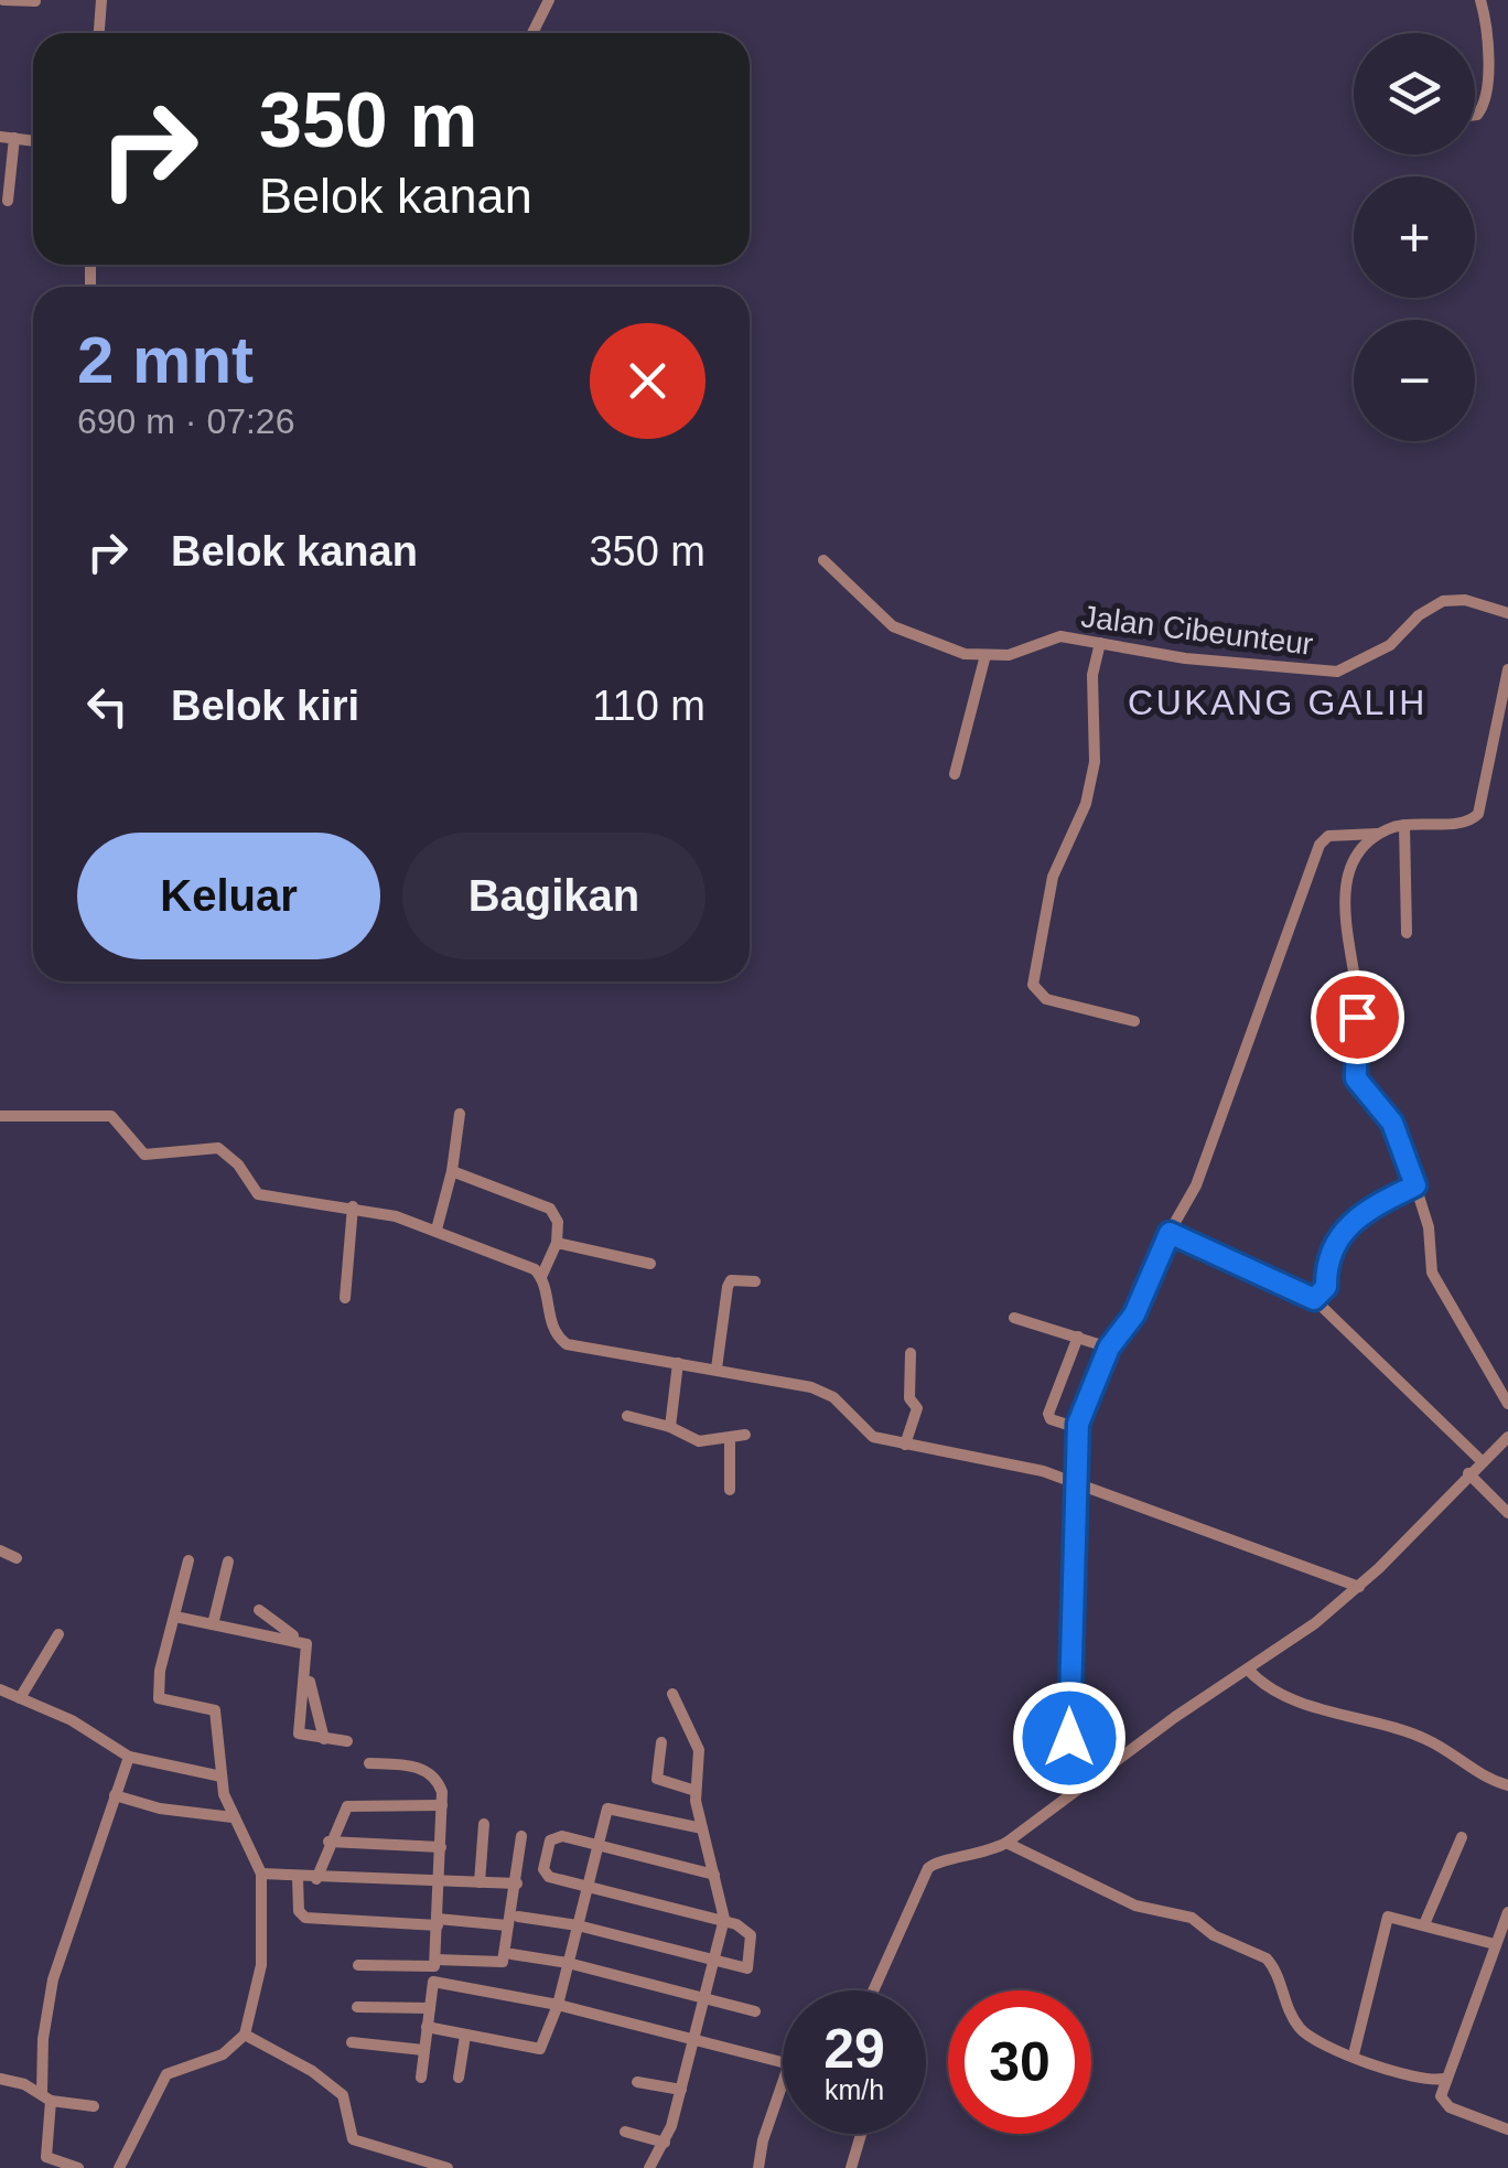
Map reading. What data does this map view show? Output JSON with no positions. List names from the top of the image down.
{
  "streets": {
    "street": ["Jalan Cibeunteur"]
  },
  "districts": ["CUKANG GALIH"],
  "page": {
    "map_buttons": ["+", "−"],
    "turn": ["350 m", "Belok kanan"],
    "heading": ["2 mnt", "690 m · 07:26"],
    "list": [
      {
        "name": "Belok kanan",
        "value": "350 m"
      },
      {
        "name": "Belok kiri",
        "value": "110 m"
      }
    ],
    "buttons": ["Keluar", "Bagikan"],
    "speed": "29 km/h",
    "limit": "30"
  }
}
